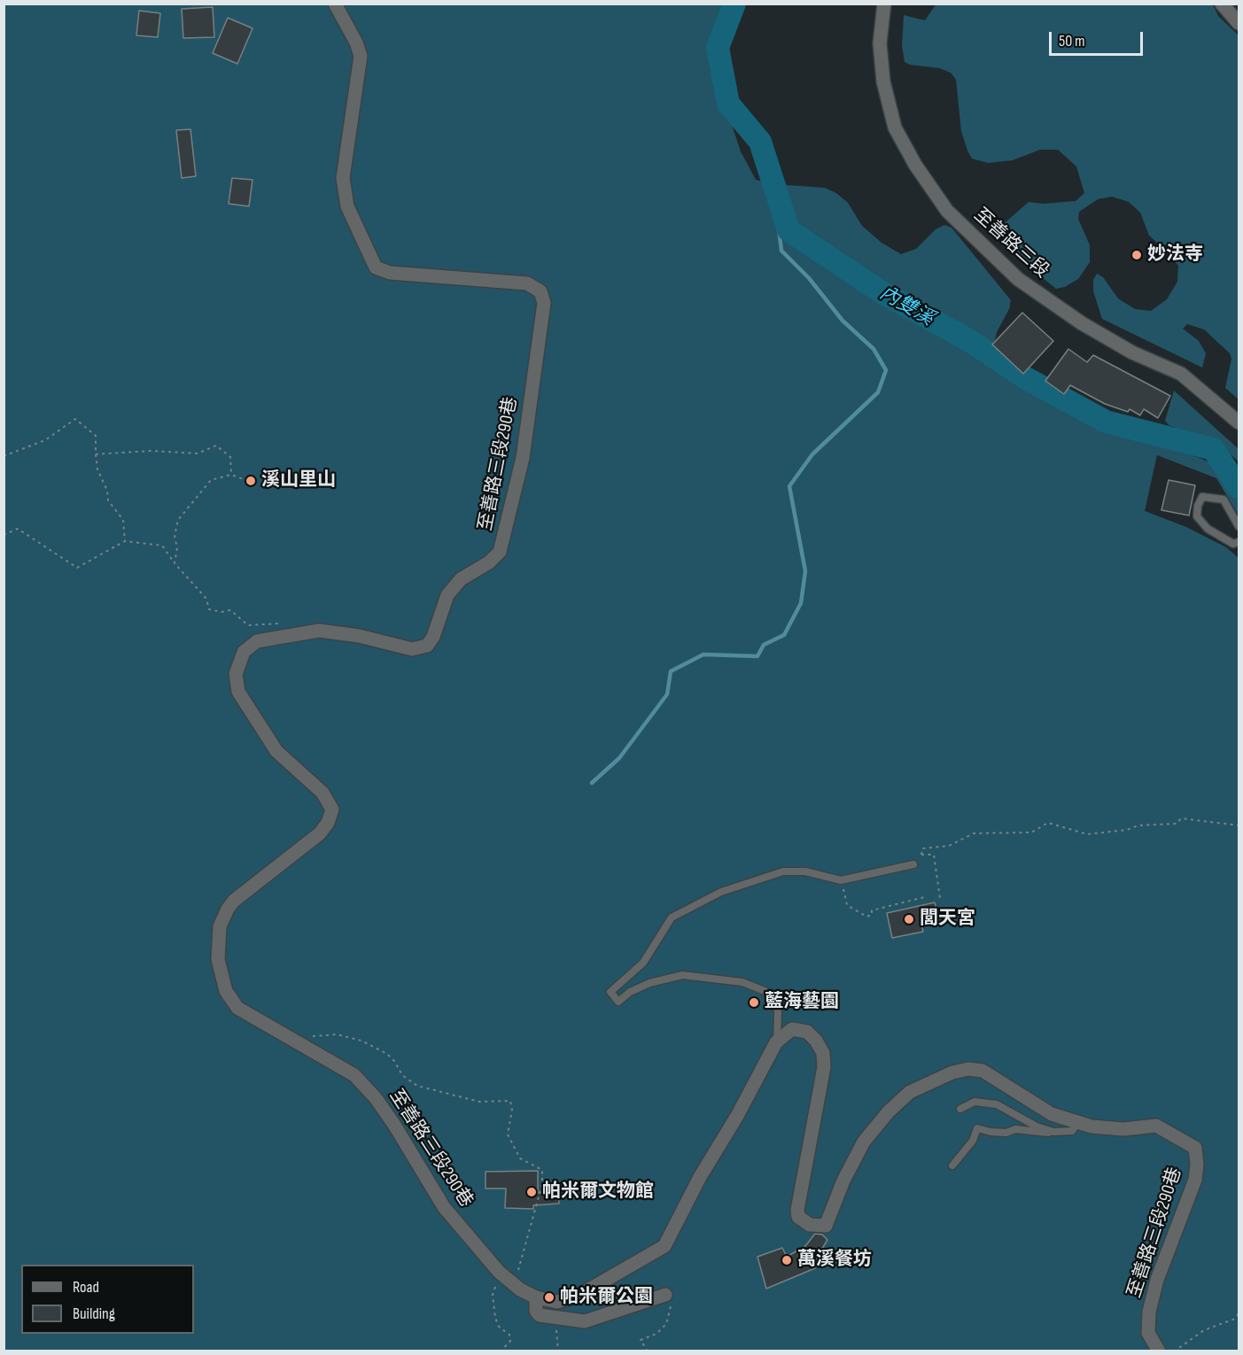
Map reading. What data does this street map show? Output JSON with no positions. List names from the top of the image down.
{
  "streets": {
    "street": ["至善路三段", "至善路三段290巷"]
  },
  "water": ["內雙溪"],
  "places": [
    "妙法寺",
    "溪山里山",
    "閭天宮",
    "藍海藝園",
    "帕米爾文物館",
    "萬溪餐坊",
    "帕米爾公園"
  ],
  "legend": ["Road", "Building"],
  "scale_bar": "50 m"
}
